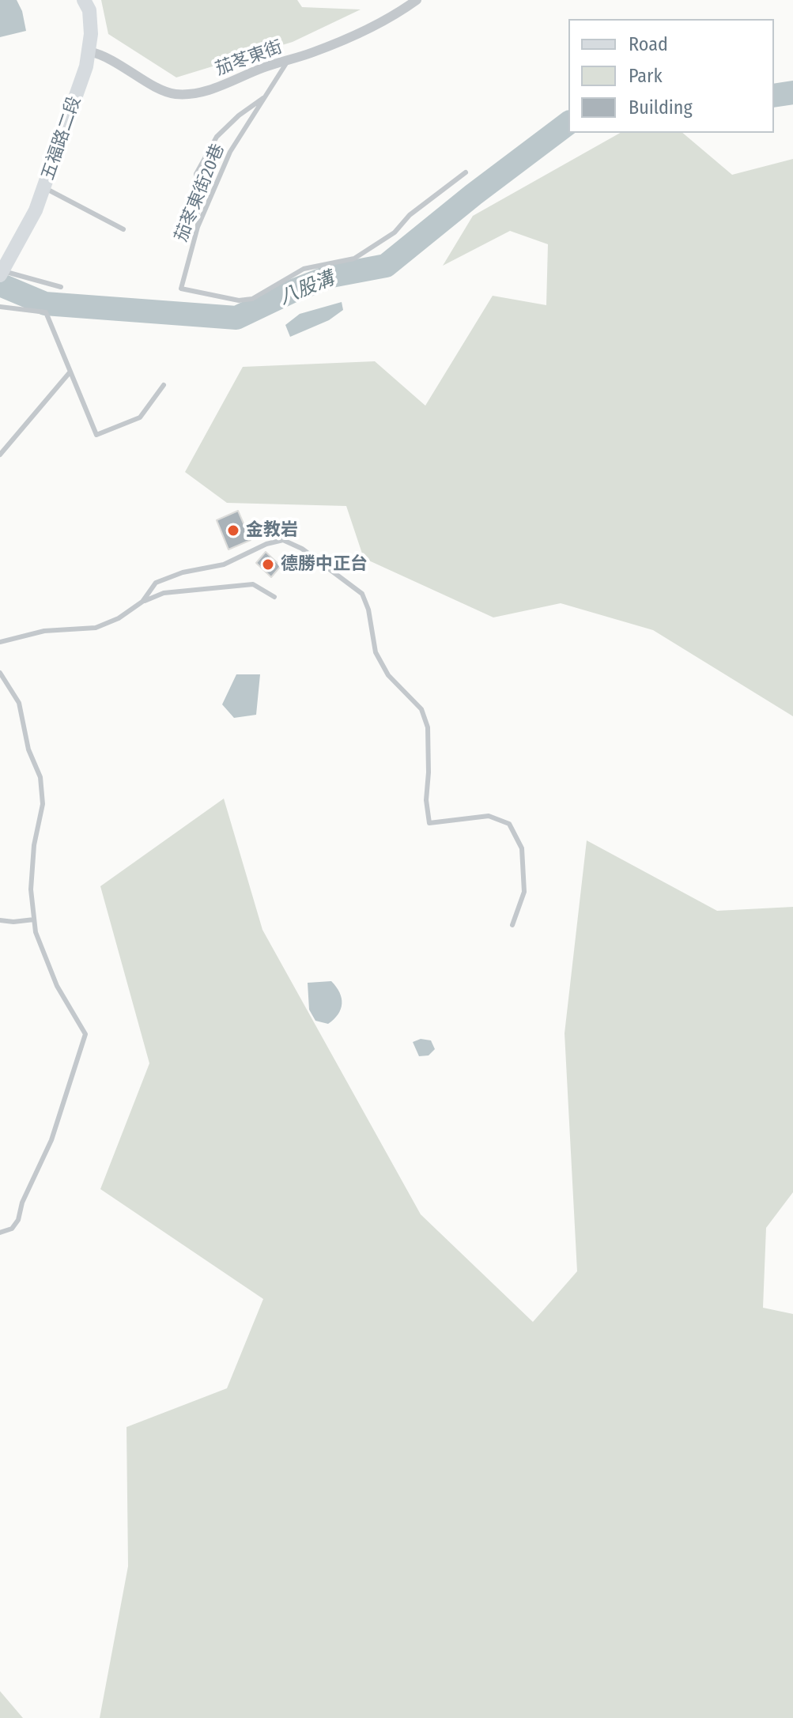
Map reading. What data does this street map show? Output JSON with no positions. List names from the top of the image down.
{
  "streets": {
    "main road": ["五福路二段"],
    "street": ["茄苳東街"],
    "lane": ["茄苳東街20巷"]
  },
  "crossings": [
    ["茄苳東街", "五福路二段"],
    ["茄苳東街", "茄苳東街20巷"]
  ],
  "water": ["八股溝"],
  "places": ["金教岩", "德勝中正台"],
  "legend": ["Road", "Park", "Building"]
}
